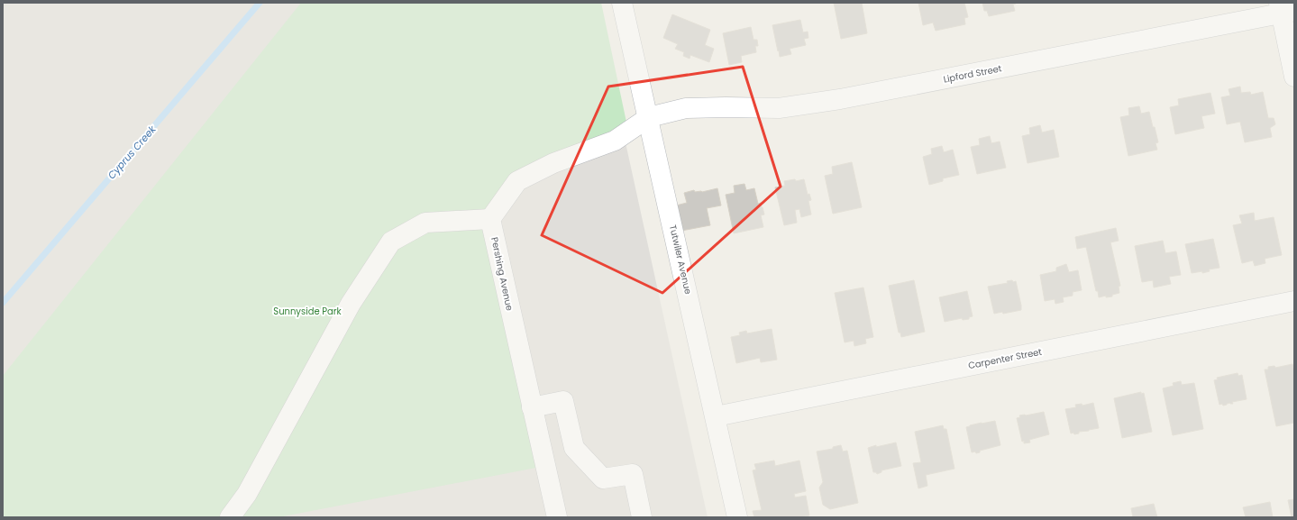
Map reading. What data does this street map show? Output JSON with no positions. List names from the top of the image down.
{
  "streets": {
    "street": [
      "Lipford Street",
      "Tutwiler Avenue",
      "Pershing Avenue",
      "Carpenter Street"
    ]
  },
  "crossings": [
    ["Lipford Street", "Tutwiler Avenue"],
    ["Tutwiler Avenue", "Carpenter Street"]
  ],
  "water": ["Cyprus Creek"],
  "parks": ["Sunnyside Park"]
}
